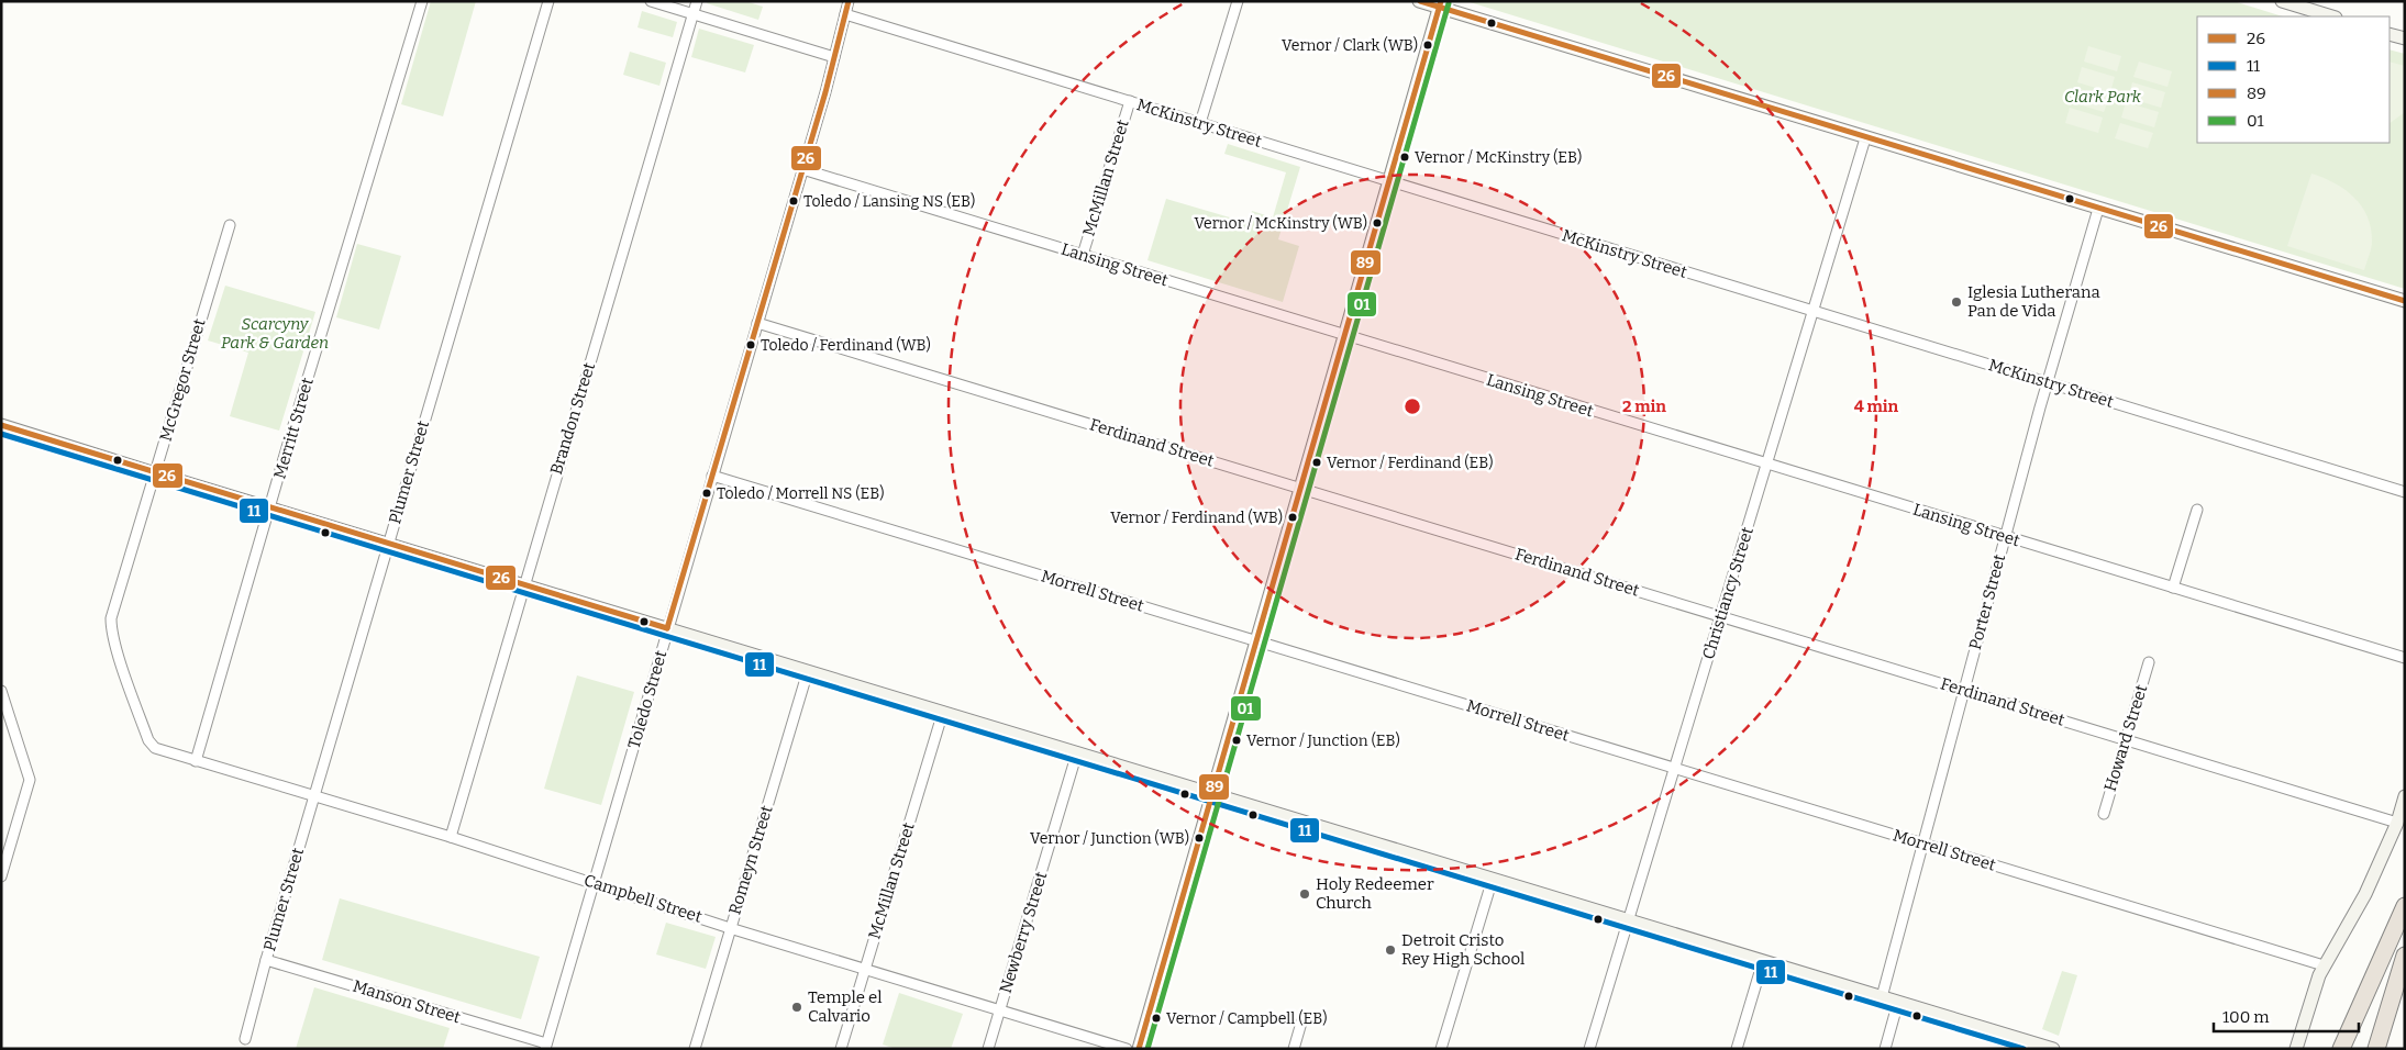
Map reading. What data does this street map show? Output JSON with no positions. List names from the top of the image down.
{
  "streets": {
    "street": [
      "McKinstry Street",
      "McMillan Street",
      "Lansing Street",
      "McGregor Street",
      "Brandon Street",
      "Merritt Street",
      "Ferdinand Street",
      "Plumer Street",
      "Morrell Street",
      "Christiancy Street",
      "Porter Street",
      "Toledo Street",
      "Howard Street",
      "Romeyn Street",
      "Campbell Street",
      "Newberry Street",
      "Manson Street"
    ]
  },
  "crossings": [
    ["McKinstry Street", "McMillan Street"],
    ["McKinstry Street", "Christiancy Street"],
    ["McKinstry Street", "Porter Street"],
    ["McKinstry Street", "Toledo Street"],
    ["McMillan Street", "Lansing Street"],
    ["McMillan Street", "Campbell Street"],
    ["Lansing Street", "Christiancy Street"],
    ["Lansing Street", "Porter Street"],
    ["Lansing Street", "Toledo Street"],
    ["McGregor Street", "Campbell Street"],
    ["Brandon Street", "Campbell Street"],
    ["Merritt Street", "Campbell Street"],
    ["Ferdinand Street", "Christiancy Street"],
    ["Ferdinand Street", "Porter Street"],
    ["Ferdinand Street", "Toledo Street"],
    ["Ferdinand Street", "Howard Street"],
    ["Plumer Street", "Campbell Street"],
    ["Plumer Street", "Manson Street"],
    ["Morrell Street", "Christiancy Street"],
    ["Morrell Street", "Porter Street"],
    ["Morrell Street", "Toledo Street"],
    ["Toledo Street", "Campbell Street"],
    ["Toledo Street", "Manson Street"],
    ["Romeyn Street", "Campbell Street"],
    ["Campbell Street", "Newberry Street"]
  ],
  "parks": ["Clark Park", "Scarcyny Park & Garden"],
  "places": [
    "Vernor / Clark (WB)",
    "Vernor / McKinstry (EB)",
    "Toledo / Lansing NS (EB)",
    "Vernor / McKinstry (WB)",
    "Iglesia Lutherana Pan de Vida",
    "Toledo / Ferdinand (WB)",
    "Vernor / Ferdinand (EB)",
    "Toledo / Morrell NS (EB)",
    "Vernor / Ferdinand (WB)",
    "Vernor / Junction (EB)",
    "Vernor / Junction (WB)",
    "Holy Redeemer Church",
    "Detroit Cristo Rey High School",
    "Temple el Calvario",
    "Vernor / Campbell (EB)"
  ],
  "lines": [
    "transit line 26",
    "transit line 89",
    "transit line 01",
    "transit line 11"
  ],
  "legend": [
    "26",
    "11",
    "89",
    "01"
  ],
  "scale_bar": "100 m",
  "rings": ["2 min", "4 min"]
}
